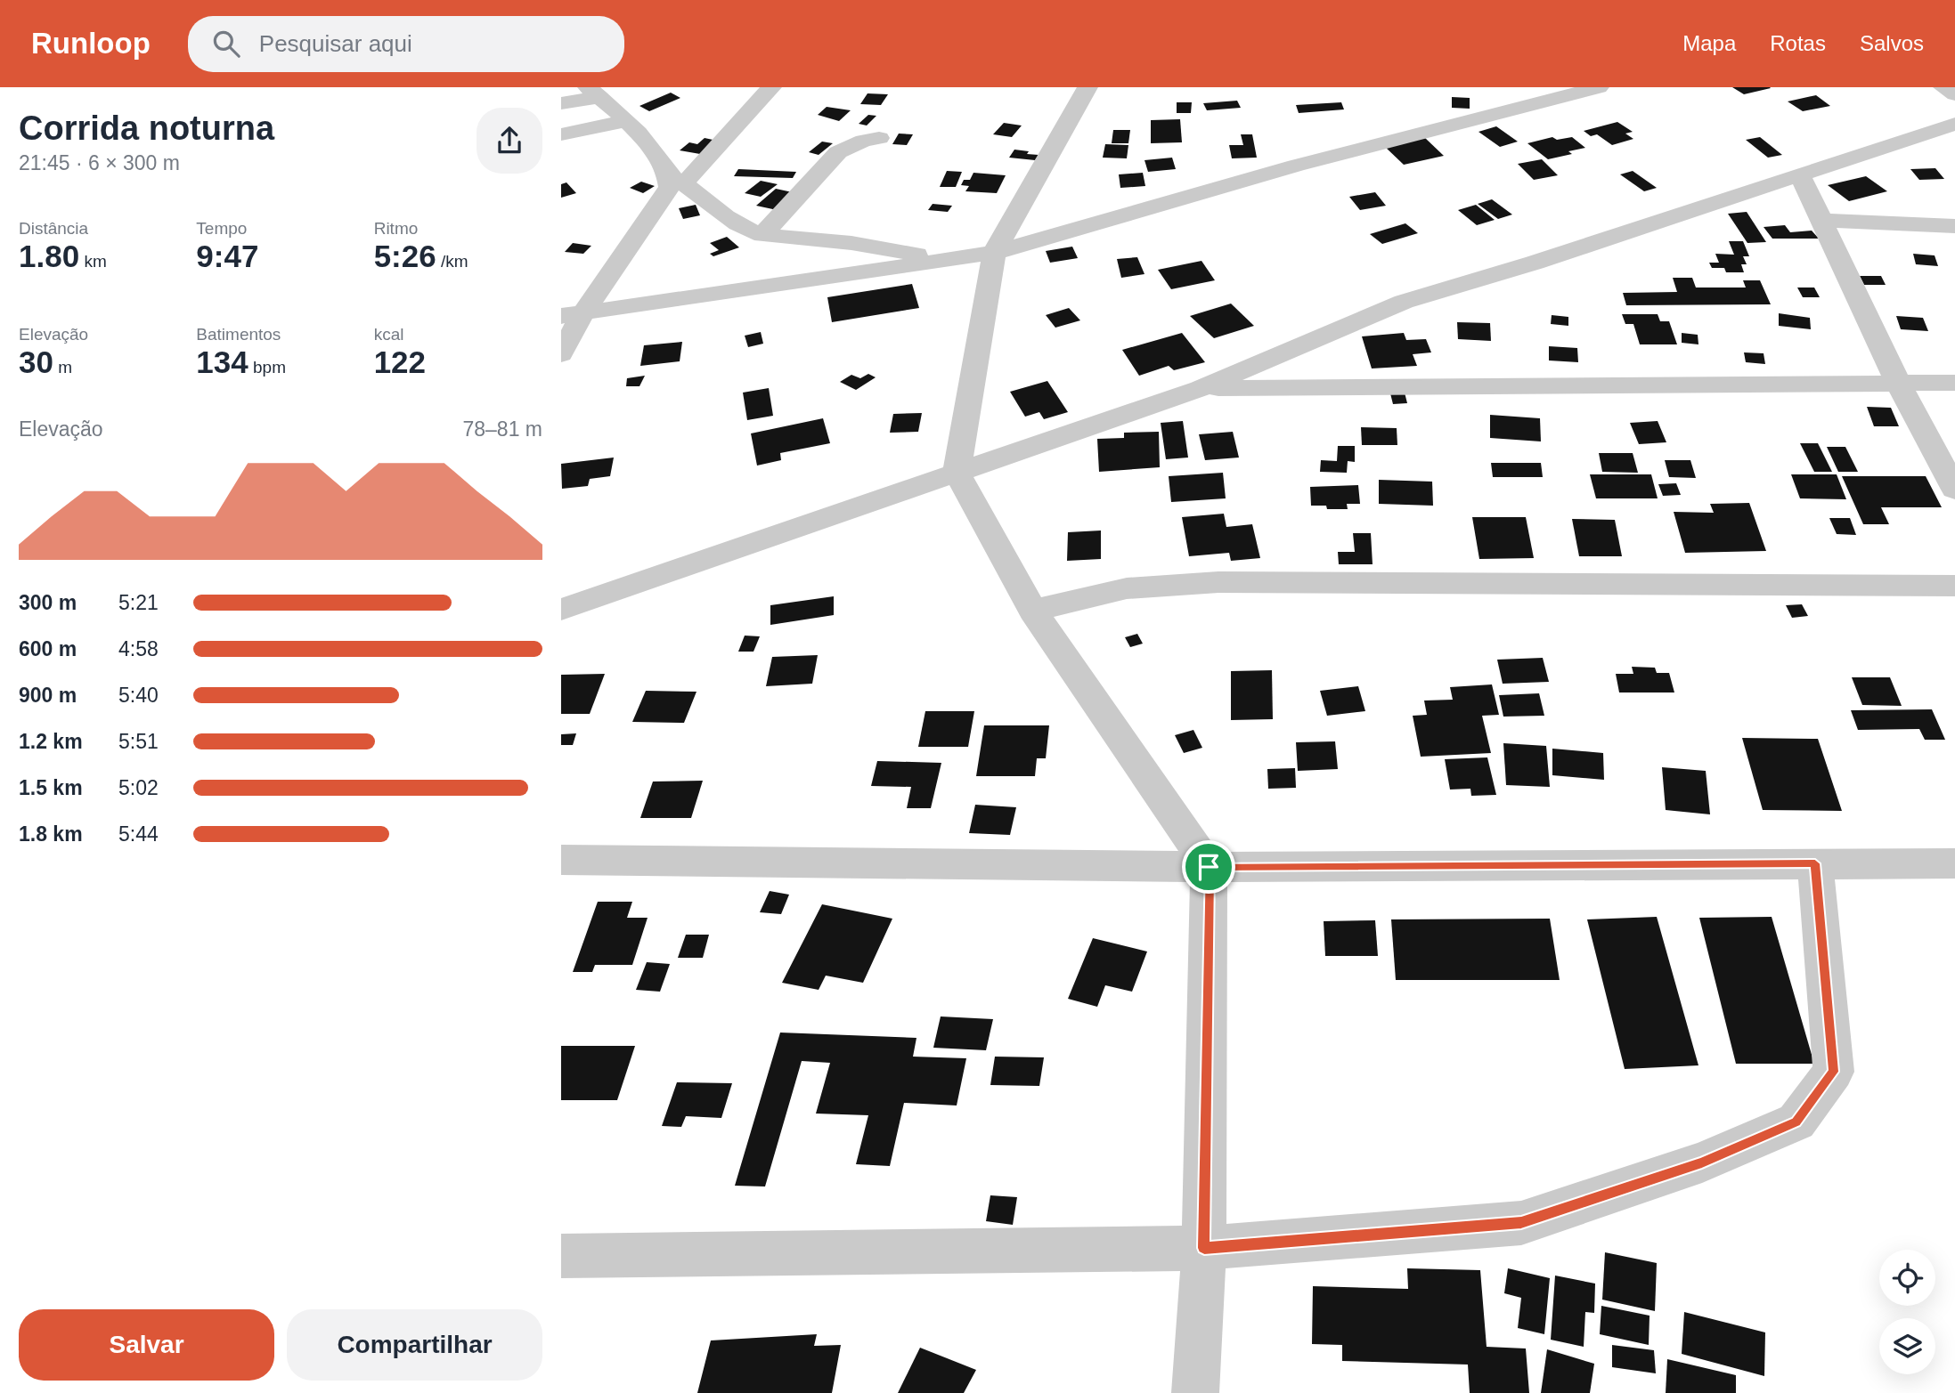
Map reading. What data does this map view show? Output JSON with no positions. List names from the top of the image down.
{
  "page": {
    "header": "Runloop",
    "search": "Pesquisar aqui",
    "nav": ["Mapa", "Rotas", "Salvos"],
    "heading": ["Corrida noturna", "21:45 · 6 × 300 m"],
    "stats": [
      ["Distância", "1.80 km"],
      ["Tempo", "9:47"],
      ["Ritmo", "5:26 /km"],
      ["Elevação", "30 m"],
      ["Batimentos", "134 bpm"],
      ["kcal", "122"]
    ],
    "chart": ["Elevação", "78–81 m"],
    "list": [
      {
        "name": "300 m",
        "note": "5:21"
      },
      {
        "name": "600 m",
        "note": "4:58"
      },
      {
        "name": "900 m",
        "note": "5:40"
      },
      {
        "name": "1.2 km",
        "note": "5:51"
      },
      {
        "name": "1.5 km",
        "note": "5:02"
      },
      {
        "name": "1.8 km",
        "note": "5:44"
      }
    ],
    "buttons": ["Salvar", "Compartilhar"]
  }
}
